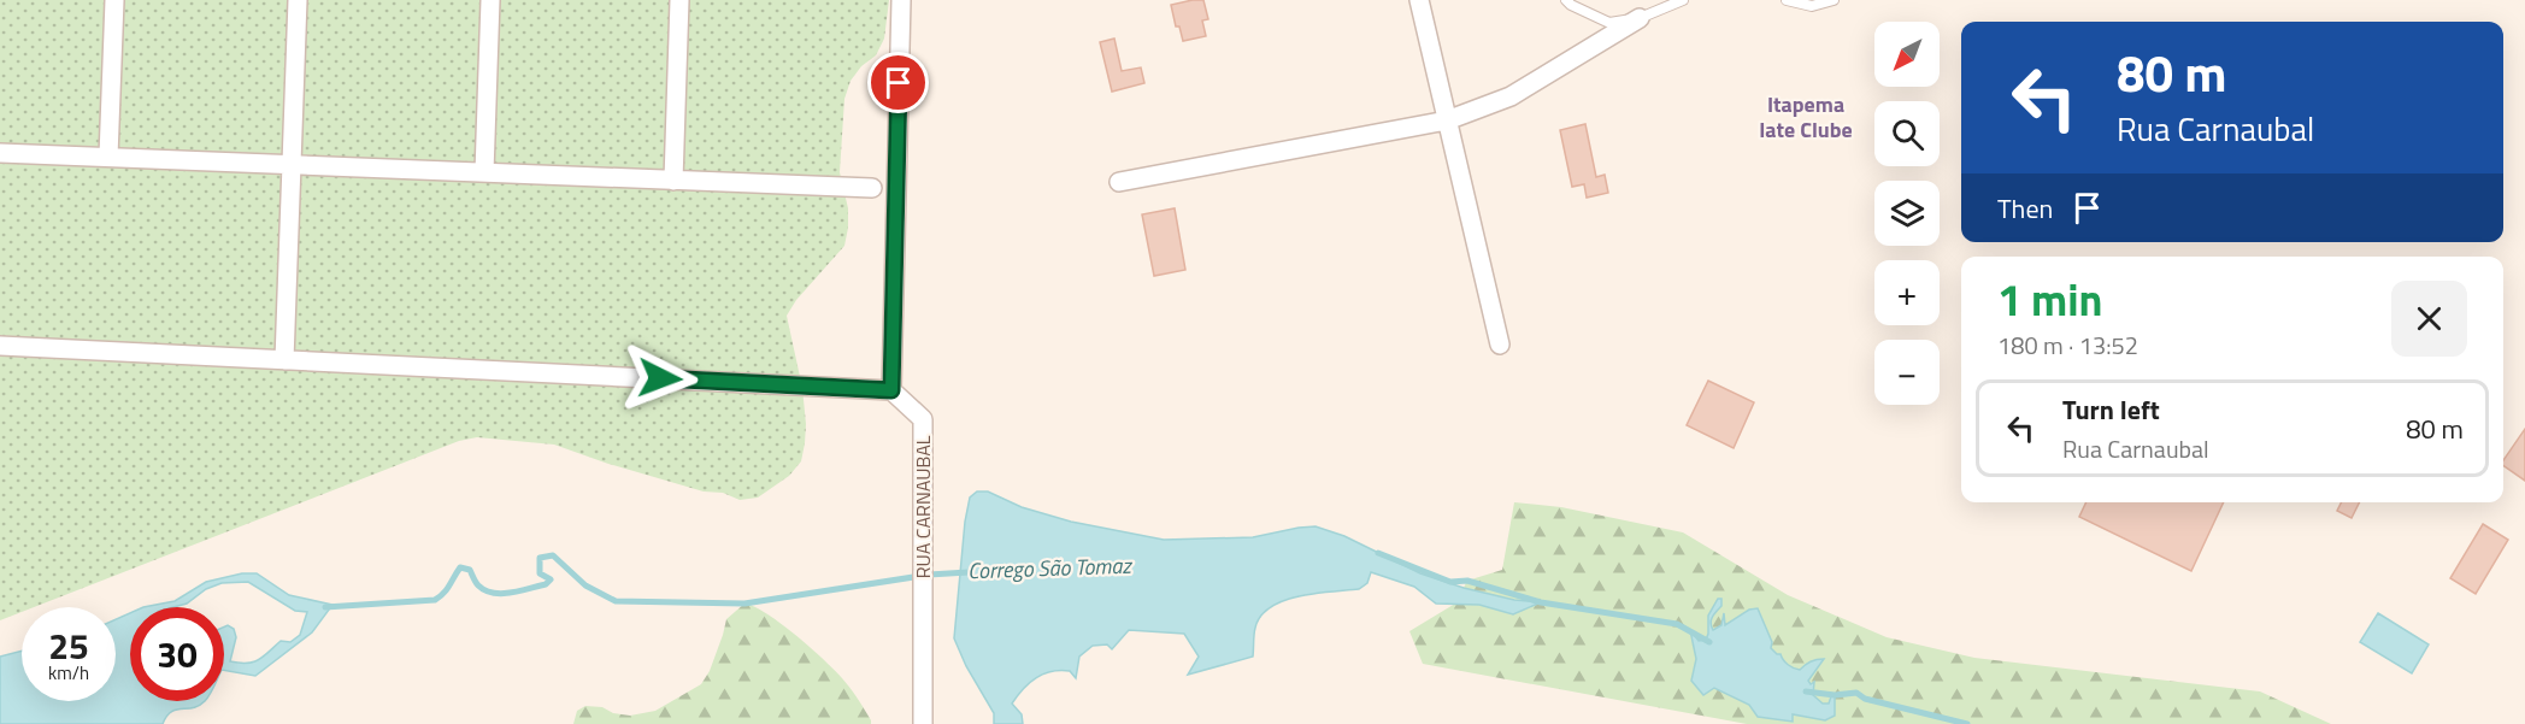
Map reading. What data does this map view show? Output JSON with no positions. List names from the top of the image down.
{
  "streets": {
    "street": ["RUA CARNAUBAL"]
  },
  "districts": ["Itapema Iate Clube"],
  "water": ["Corrego São Tomaz"],
  "north": "bottom left",
  "page": {
    "map_buttons": ["+", "−"],
    "turn": ["80 m", "Rua Carnaubal"],
    "then": "Then",
    "heading": ["1 min", "180 m · 13:52"],
    "list": [
      {
        "name": "Turn left",
        "note": "Rua Carnaubal",
        "value": "80 m"
      }
    ],
    "speed": "25 km/h",
    "limit": "30"
  }
}
